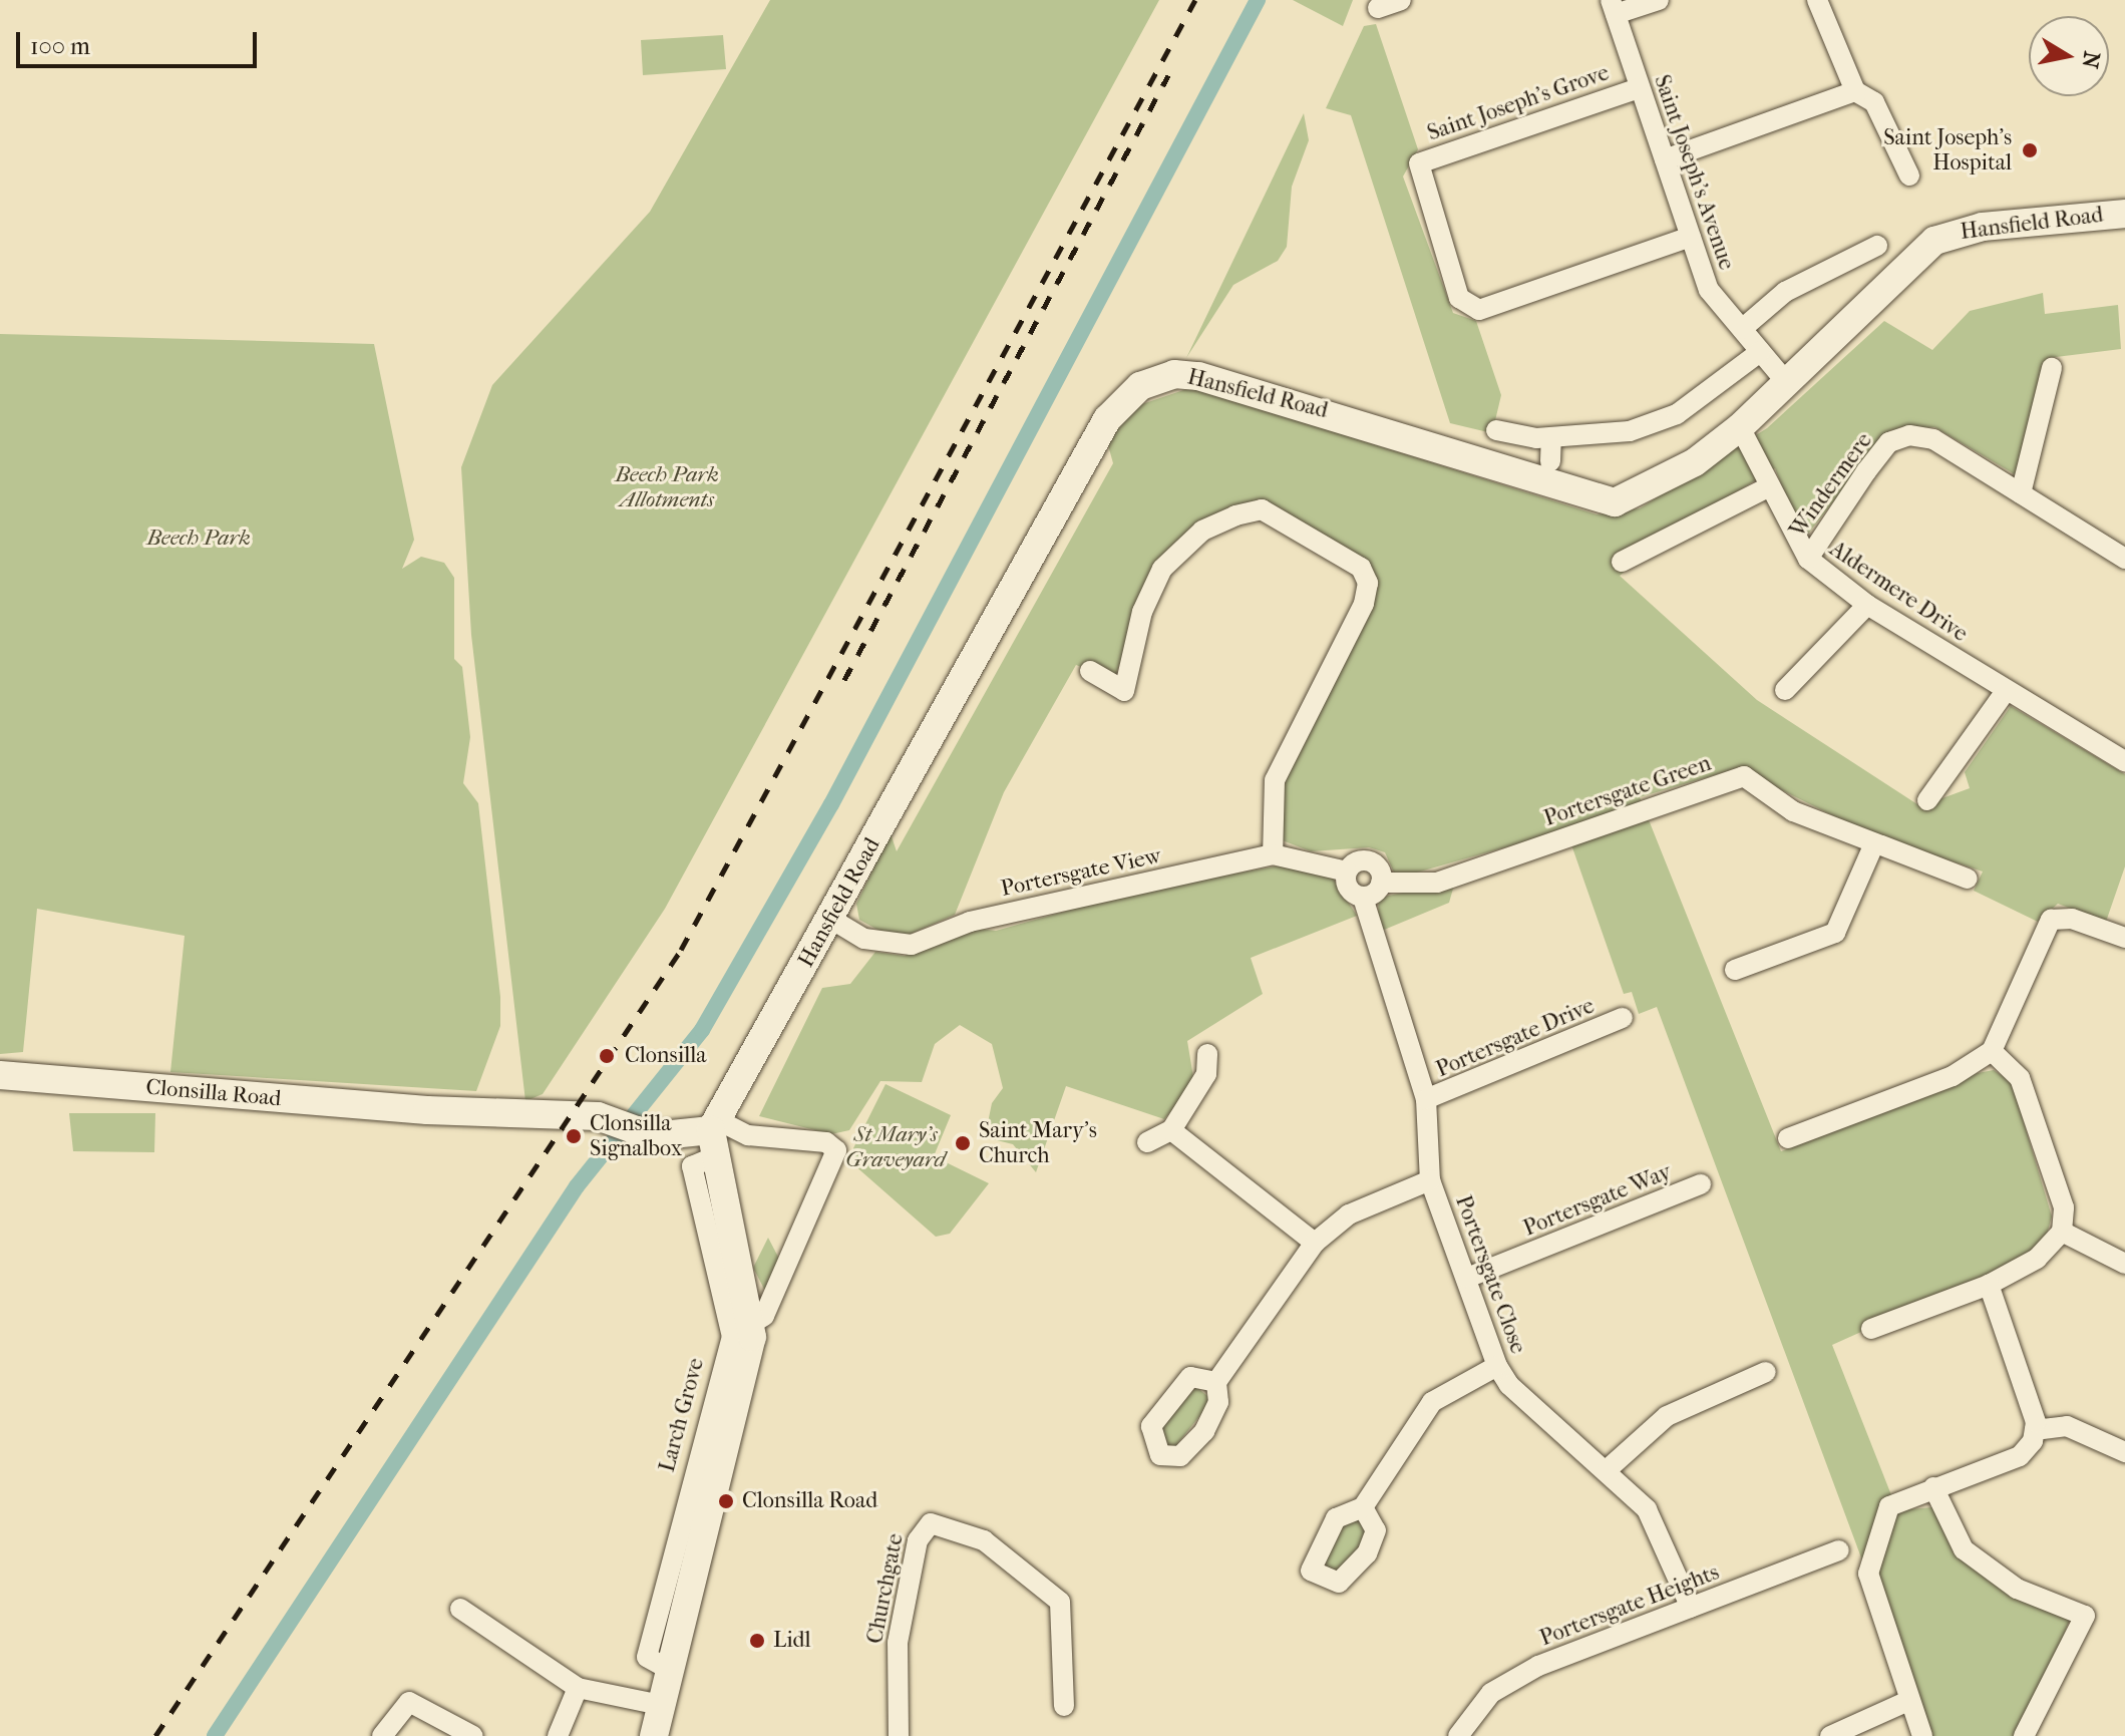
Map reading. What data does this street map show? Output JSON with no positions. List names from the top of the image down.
{
  "streets": {
    "street": [
      "Saint Joseph's Grove",
      "Saint Joseph's Avenue",
      "Hansfield Road",
      "Windermere",
      "Aldermere Drive",
      "Portersgate Green",
      "Portersgate View",
      "Portersgate Drive",
      "Clonsilla Road",
      "Portersgate Way",
      "Portersgate Close",
      "Larch Grove",
      "Churchgate",
      "Portersgate Heights"
    ]
  },
  "crossings": [
    ["Saint Joseph's Grove", "Saint Joseph's Avenue"],
    ["Saint Joseph's Avenue", "Hansfield Road"],
    ["Hansfield Road", "Aldermere Drive"],
    ["Hansfield Road", "Portersgate View"],
    ["Hansfield Road", "Clonsilla Road"],
    ["Windermere", "Aldermere Drive"],
    ["Portersgate Green", "Portersgate View"],
    ["Portersgate View", "Portersgate Close"],
    ["Portersgate Drive", "Portersgate Close"],
    ["Portersgate Way", "Portersgate Close"],
    ["Portersgate Close", "Portersgate Heights"]
  ],
  "parks": ["Beech Park Allotments", "Beech Park", "St Mary's Graveyard"],
  "places": [
    "Saint Joseph's Hospital",
    "Clonsilla",
    "Clonsilla Signalbox",
    "Saint Mary's Church",
    "Clonsilla Road",
    "Lidl"
  ],
  "scale_bar": "100 m",
  "north": "right"
}
